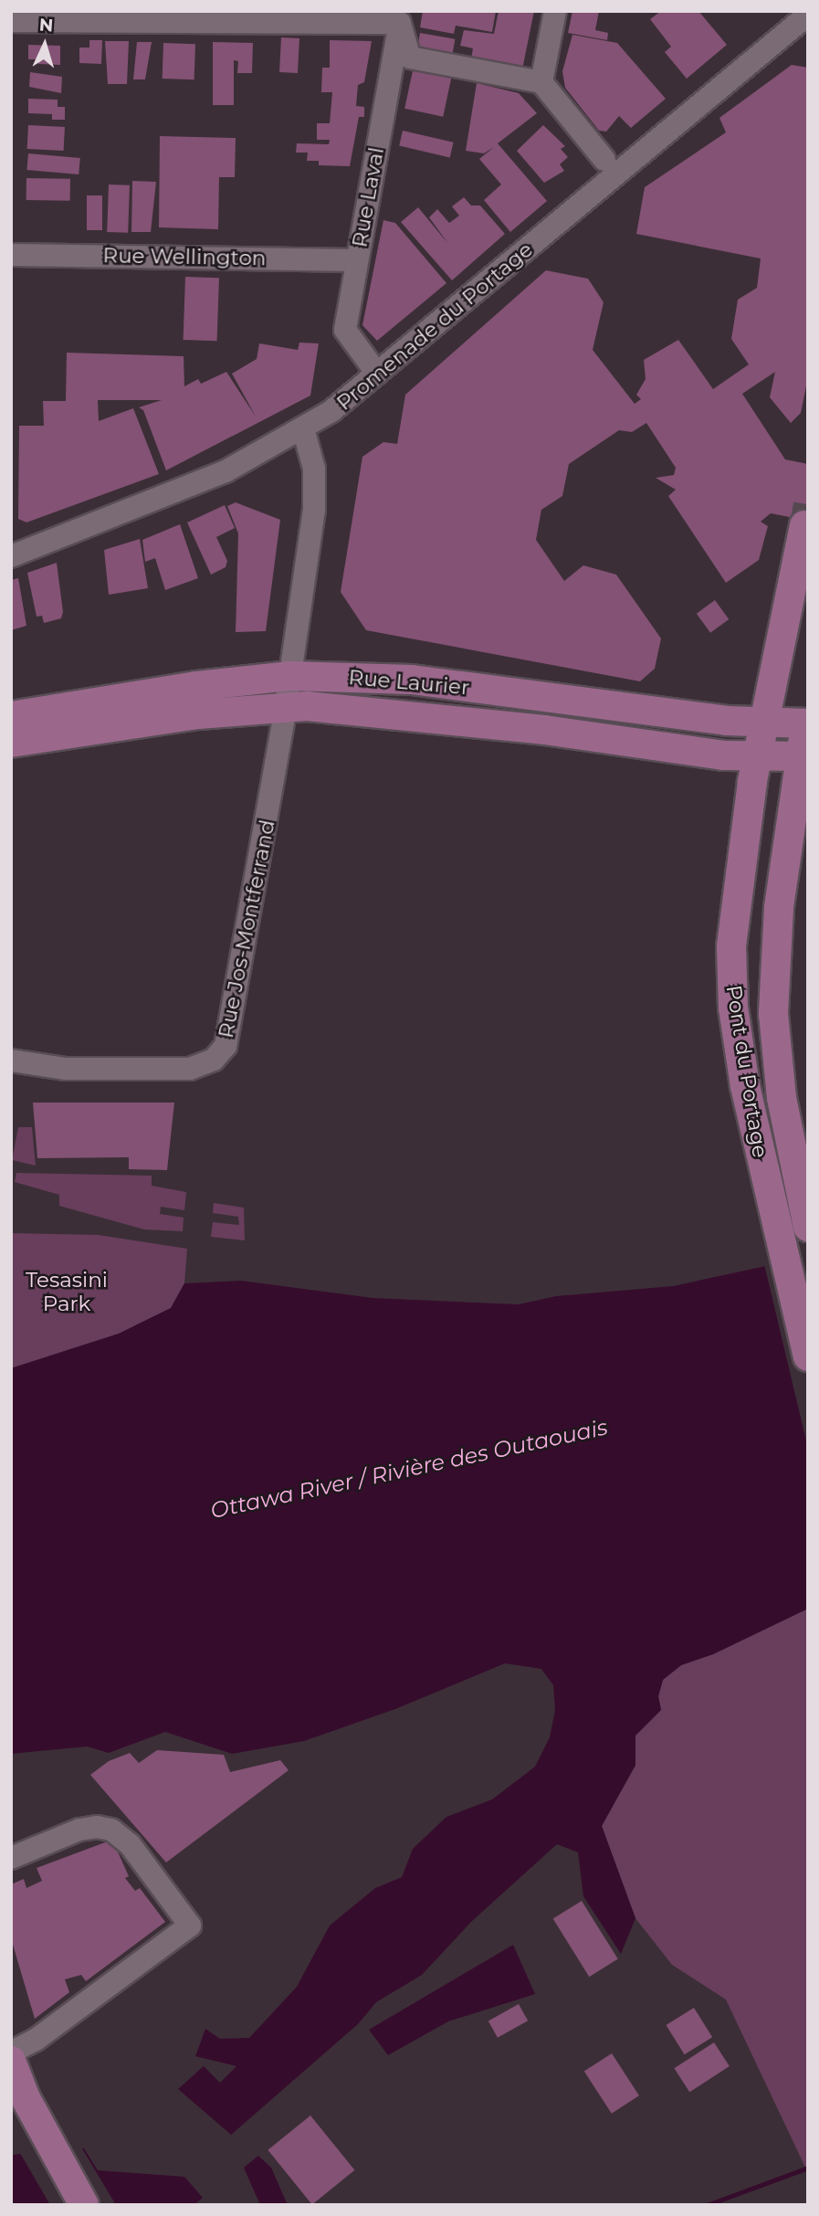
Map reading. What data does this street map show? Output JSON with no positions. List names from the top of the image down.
{
  "streets": {
    "main road": ["Rue Laurier", "Pont du Portage"],
    "street": [
      "Rue Laval",
      "Rue Wellington",
      "Promenade du Portage",
      "Rue Jos-Montferrand"
    ]
  },
  "crossings": [
    ["Rue Laval", "Rue Wellington"],
    ["Rue Laval", "Promenade du Portage"],
    ["Rue Laurier", "Rue Jos-Montferrand"],
    ["Rue Laurier", "Pont du Portage"]
  ],
  "water": ["Ottawa River / Rivière des Outaouais"],
  "parks": ["Tesasini Park"],
  "north": "top"
}
